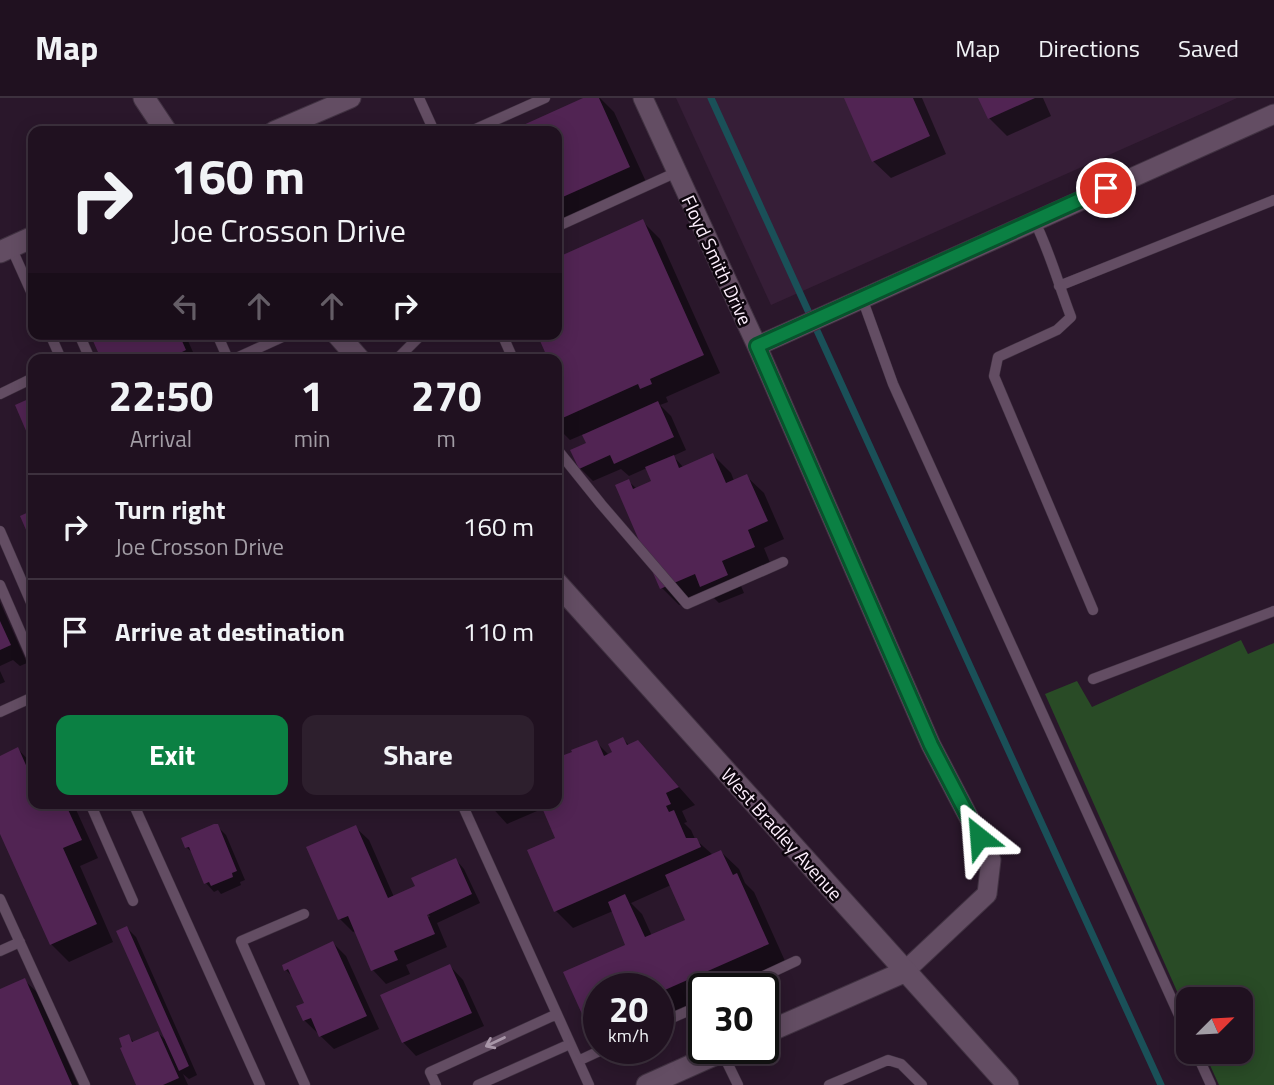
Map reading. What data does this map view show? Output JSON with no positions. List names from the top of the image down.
{
  "streets": {
    "main road": ["West Bradley Avenue"],
    "street": ["Floyd Smith Drive"]
  },
  "crossings": [
    ["Floyd Smith Drive", "West Bradley Avenue"]
  ],
  "north": "top right",
  "page": {
    "header": "Map",
    "nav": ["Map", "Directions", "Saved"],
    "turn": ["160 m", "Joe Crosson Drive"],
    "eta": [
      "22:50",
      "Arrival",
      "1",
      "min",
      "270",
      "m"
    ],
    "list": [
      {
        "name": "Turn right",
        "note": "Joe Crosson Drive",
        "value": "160 m"
      },
      {
        "name": "Arrive at destination",
        "value": "110 m"
      }
    ],
    "buttons": ["Exit", "Share"],
    "speed": "20 km/h",
    "limit": "30"
  }
}
